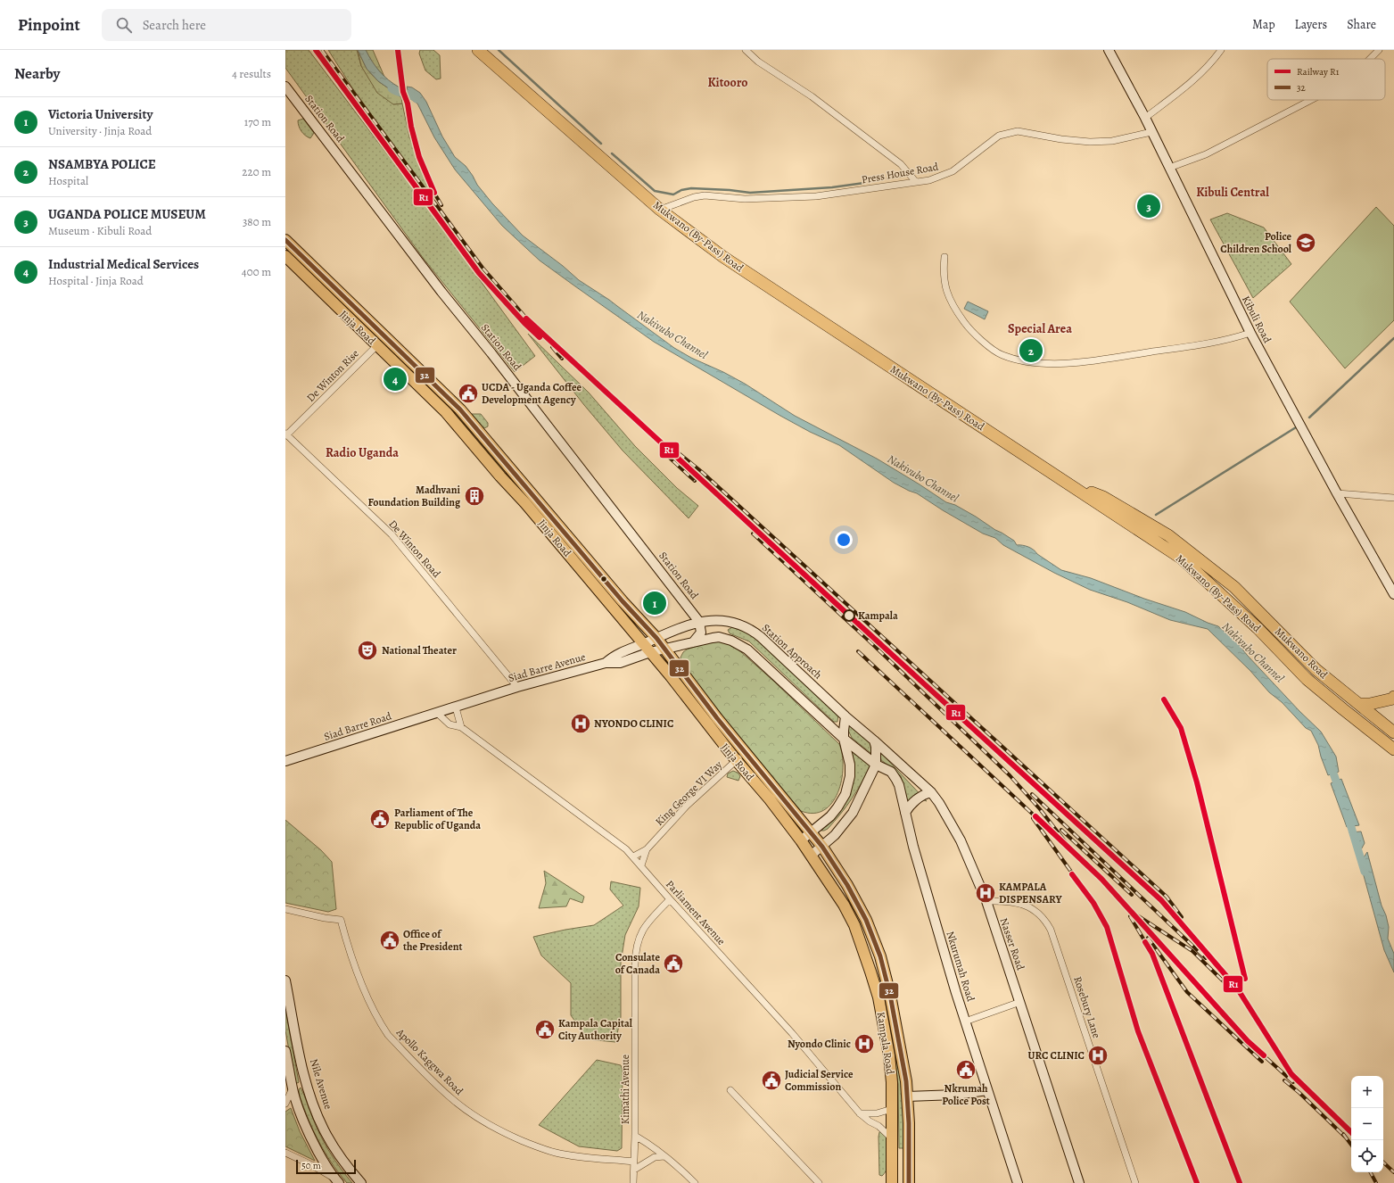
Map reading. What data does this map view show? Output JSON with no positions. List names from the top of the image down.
{
  "streets": {
    "highway": ["Mukwano (By-Pass) Road", "Mukwano Road"],
    "main road": ["Jinja Road", "Kampala Road"],
    "street": [
      "Station Road",
      "Press House Road",
      "Kibuli Road",
      "De Winton Rise",
      "De Winton Road",
      "Station Approach",
      "Siad Barre Avenue",
      "Siad Barre Road",
      "King George VI Way",
      "Parliament Avenue",
      "Nasser Road",
      "Nkurumah Road",
      "Rosebury Lane",
      "Apollo Kaggwa Road",
      "Nile Avenue",
      "Kimathi Avenue"
    ]
  },
  "crossings": [
    ["Station Road", "Station Approach"],
    ["Press House Road", "Mukwano (By-Pass) Road"],
    ["Press House Road", "Kibuli Road"],
    ["Mukwano (By-Pass) Road", "Mukwano Road"],
    ["Jinja Road", "De Winton Rise"],
    ["Jinja Road", "Station Approach"],
    ["Jinja Road", "Siad Barre Avenue"],
    ["Jinja Road", "King George VI Way"],
    ["Jinja Road", "Kampala Road"],
    ["De Winton Rise", "De Winton Road"],
    ["De Winton Road", "Siad Barre Avenue"],
    ["Station Approach", "Siad Barre Avenue"],
    ["Station Approach", "Nasser Road"],
    ["Siad Barre Avenue", "Siad Barre Road"],
    ["Siad Barre Avenue", "Parliament Avenue"],
    ["Siad Barre Road", "Parliament Avenue"],
    ["King George VI Way", "Parliament Avenue"],
    ["Parliament Avenue", "Kampala Road"],
    ["Parliament Avenue", "Kimathi Avenue"],
    ["Nasser Road", "Rosebury Lane"],
    ["Apollo Kaggwa Road", "Kimathi Avenue"]
  ],
  "districts": [
    "Kitooro",
    "Kibuli Central",
    "Special Area",
    "Radio Uganda"
  ],
  "water": ["Nakivubo Channel"],
  "places": {
    "school or university": ["Police Children School"],
    "public building": [
      "UCDA - Uganda Coffee Development Agency",
      "Parliament of The Republic of Uganda",
      "Office of the President",
      "Consulate of Canada",
      "Kampala Capital City Authority",
      "Nkrumah Police Post",
      "Judicial Service Commission"
    ],
    "building": ["Madhvani Foundation Building"],
    "other": ["Kampala"],
    "theatre": ["National Theater"],
    "hospital": [
      "NYONDO CLINIC",
      "KAMPALA DISPENSARY",
      "Nyondo Clinic",
      "URC CLINIC"
    ]
  },
  "lines": ["rail line R1", "transit line 32"],
  "legend": ["Railway R1", "32"],
  "scale_bar": "50 m",
  "page": {
    "header": "Pinpoint",
    "search": "Search here",
    "nav": ["Map", "Layers", "Share"],
    "heading": ["Nearby", "4 results"],
    "list": [
      {
        "mark": "1",
        "name": "Victoria University",
        "note": "University · Jinja Road",
        "value": "170 m"
      },
      {
        "mark": "2",
        "name": "NSAMBYA POLICE",
        "note": "Hospital",
        "value": "220 m"
      },
      {
        "mark": "3",
        "name": "UGANDA POLICE MUSEUM",
        "note": "Museum · Kibuli Road",
        "value": "380 m"
      },
      {
        "mark": "4",
        "name": "Industrial Medical Services",
        "note": "Hospital · Jinja Road",
        "value": "400 m"
      }
    ],
    "pins": [
      "3",
      "2",
      "4",
      "1"
    ],
    "map_buttons": ["+", "−"],
    "scale": "50 m"
  }
}
